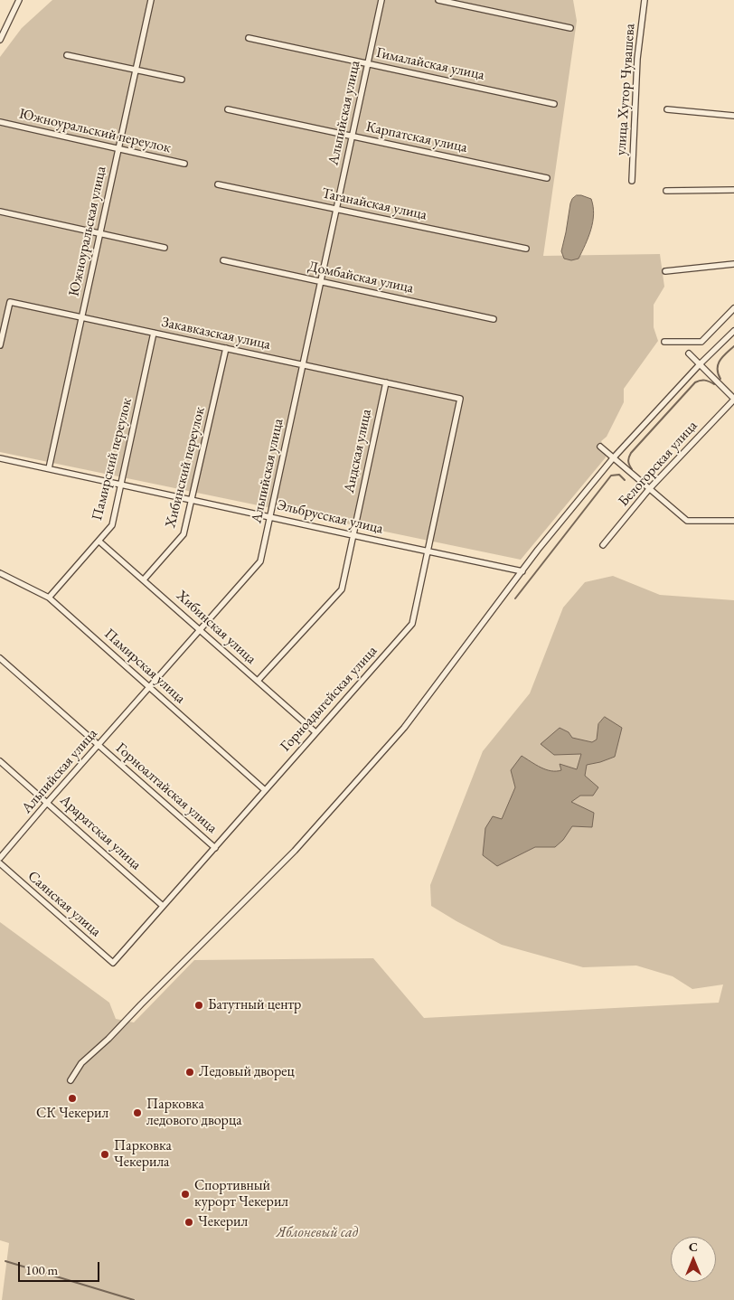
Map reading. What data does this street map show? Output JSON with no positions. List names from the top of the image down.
{
  "streets": {
    "street": [
      "Гималайская улица",
      "улица Хутор Чувашева",
      "Альпийская улица",
      "Южноуральский переулок",
      "Карпатская улица",
      "Таганайская улица",
      "Южноуральская улица",
      "Домбайская улица",
      "Закавказская улица",
      "Андская улица",
      "Памирский переулок",
      "Белогорская улица",
      "Хибинский переулок",
      "Эльбрусская улица",
      "Хибинская улица",
      "Памирская улица",
      "Горноадыгейская улица",
      "Горноалтайская улица",
      "Араратская улица",
      "Саянская улица"
    ]
  },
  "crossings": [
    ["Гималайская улица", "Альпийская улица"],
    ["Альпийская улица", "Карпатская улица"],
    ["Альпийская улица", "Таганайская улица"],
    ["Альпийская улица", "Домбайская улица"],
    ["Альпийская улица", "Закавказская улица"],
    ["Альпийская улица", "Эльбрусская улица"],
    ["Альпийская улица", "Хибинская улица"],
    ["Альпийская улица", "Памирская улица"],
    ["Альпийская улица", "Горноалтайская улица"],
    ["Альпийская улица", "Араратская улица"],
    ["Южноуральский переулок", "Южноуральская улица"],
    ["Южноуральская улица", "Закавказская улица"],
    ["Южноуральская улица", "Эльбрусская улица"],
    ["Закавказская улица", "Андская улица"],
    ["Закавказская улица", "Памирский переулок"],
    ["Закавказская улица", "Хибинский переулок"],
    ["Закавказская улица", "Горноадыгейская улица"],
    ["Андская улица", "Эльбрусская улица"],
    ["Андская улица", "Хибинская улица"],
    ["Памирский переулок", "Эльбрусская улица"],
    ["Памирский переулок", "Хибинская улица"],
    ["Памирский переулок", "Памирская улица"],
    ["Хибинский переулок", "Эльбрусская улица"],
    ["Хибинский переулок", "Хибинская улица"],
    ["Эльбрусская улица", "Горноадыгейская улица"],
    ["Хибинская улица", "Горноадыгейская улица"],
    ["Памирская улица", "Горноадыгейская улица"],
    ["Горноадыгейская улица", "Горноалтайская улица"],
    ["Горноадыгейская улица", "Араратская улица"],
    ["Горноадыгейская улица", "Саянская улица"]
  ],
  "parks": ["Яблоневый сад"],
  "places": [
    "Батутный центр",
    "Ледовый дворец",
    "СК Чекерил",
    "Парковка ледового дворца",
    "Парковка Чекерила",
    "Спортивный курорт Чекерил",
    "Чекерил"
  ],
  "scale_bar": "100 m",
  "north": "top"
}
